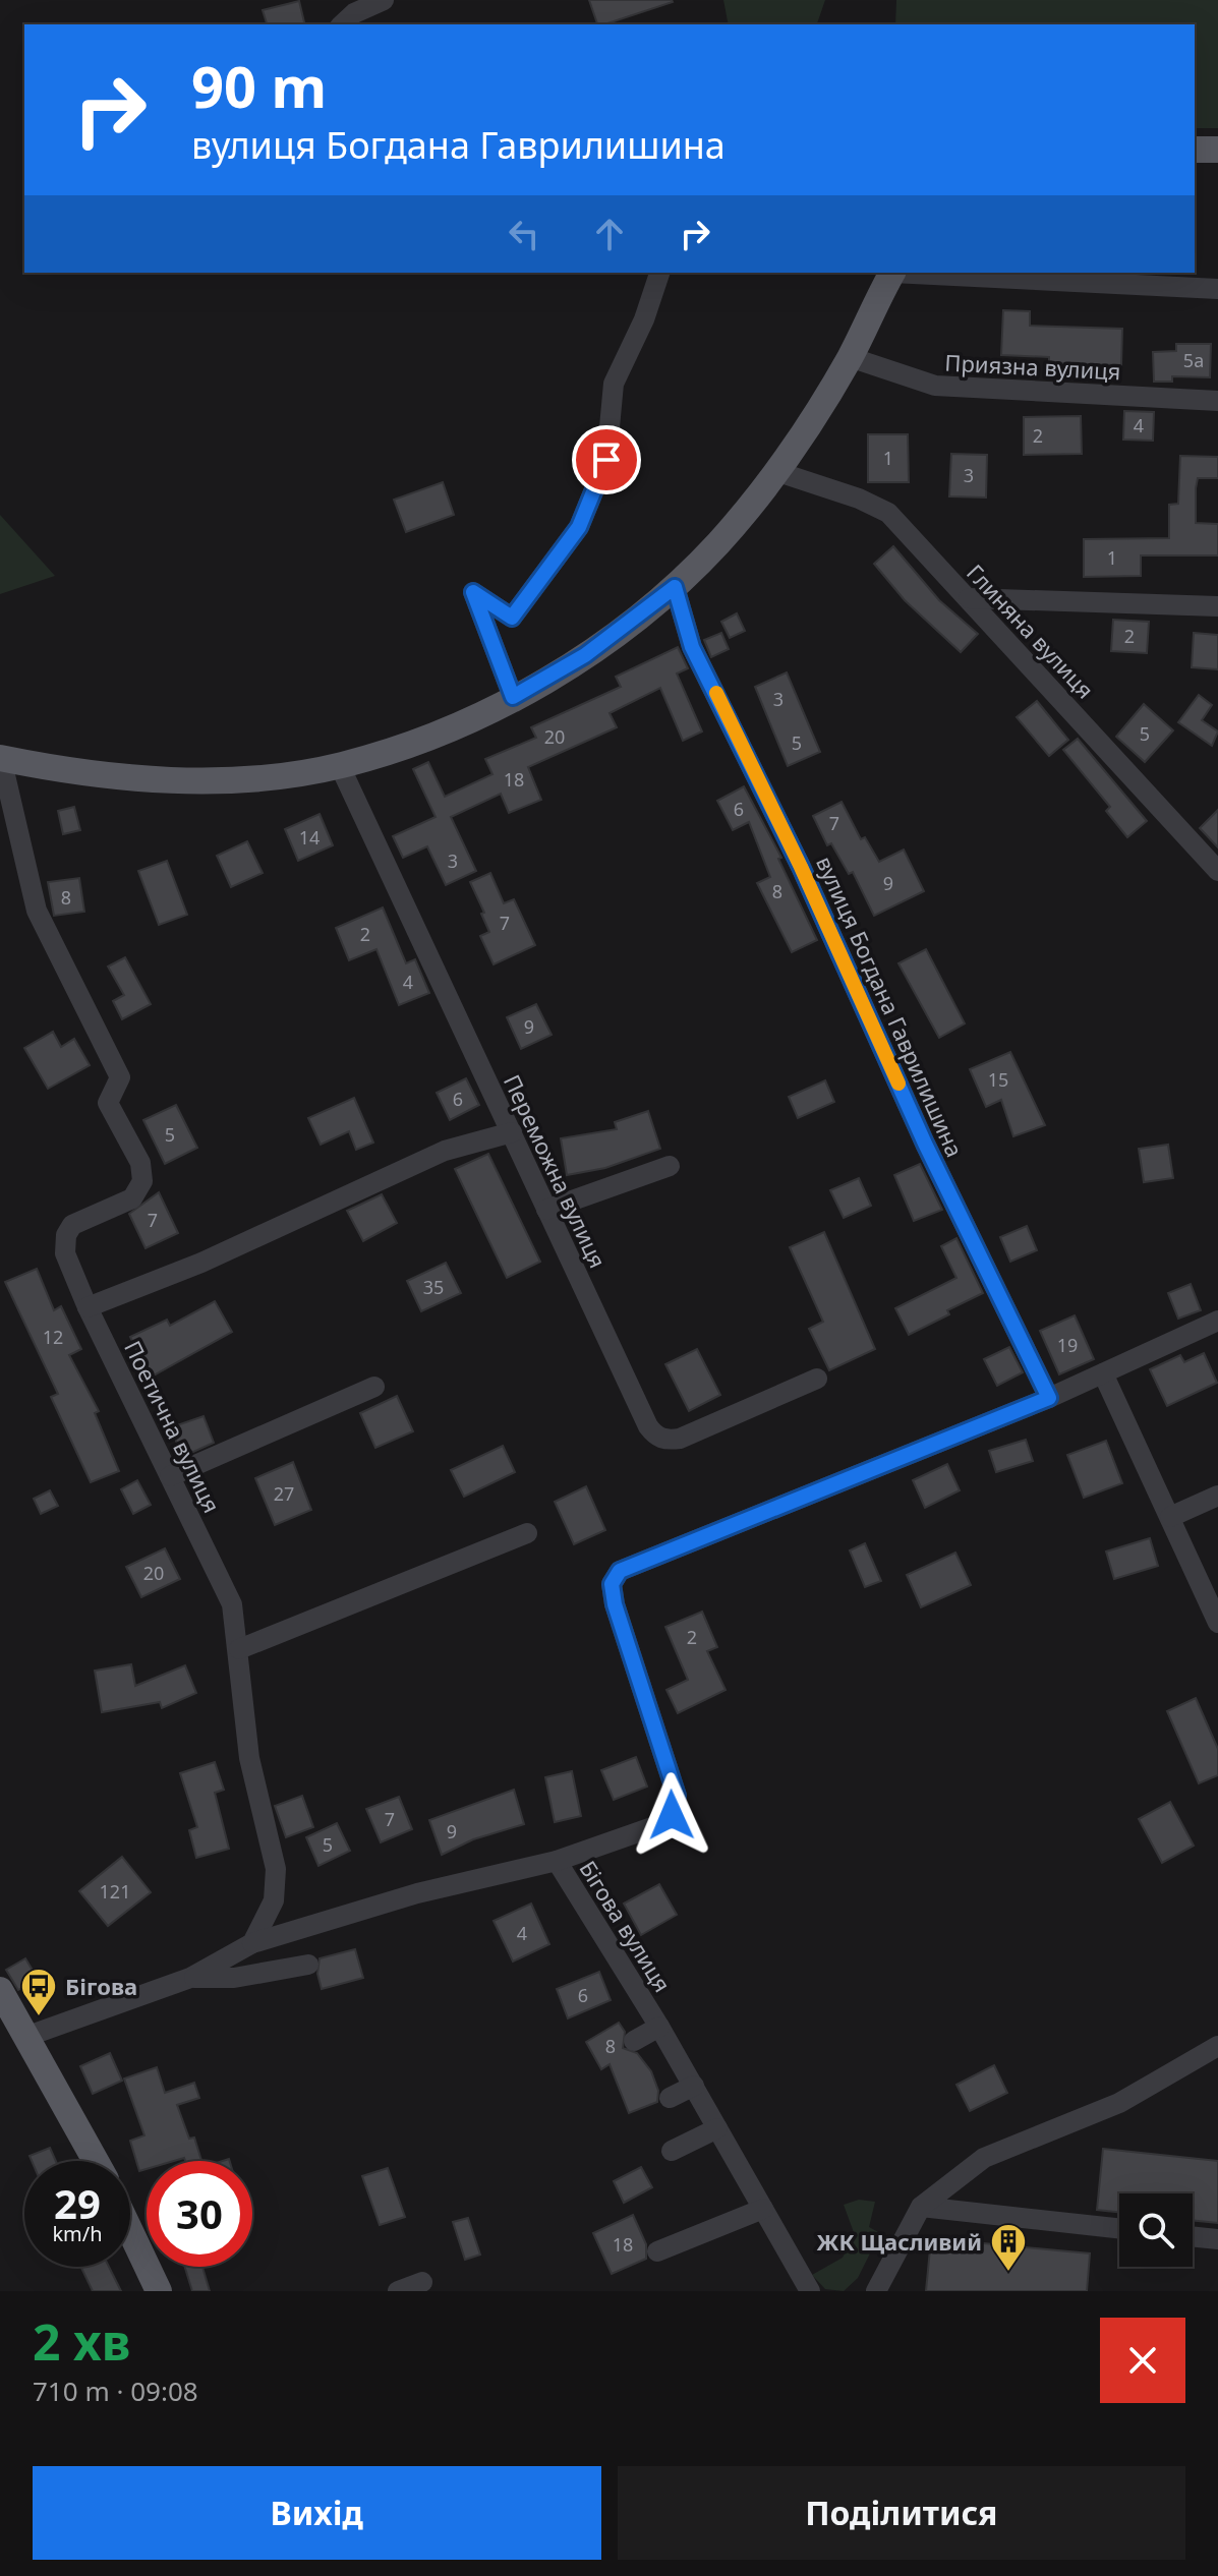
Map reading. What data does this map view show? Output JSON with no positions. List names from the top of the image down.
{
  "streets": {
    "street": [
      "Приязна вулиця",
      "Глиняна вулиця",
      "вулиця Богдана Гаврилишина",
      "Переможна вулиця",
      "Поетична вулиця",
      "Бігова вулиця"
    ]
  },
  "crossings": [
    ["Поетична вулиця", "Бігова вулиця"]
  ],
  "places": {
    "bus stop": ["Бігова"],
    "building": ["ЖК Щасливий"]
  },
  "house_numbers": [
    "5а",
    "4",
    "2",
    "1",
    "3",
    "1",
    "2",
    "3",
    "5",
    "20",
    "5",
    "18",
    "6",
    "7",
    "14",
    "3",
    "9",
    "8",
    "8",
    "7",
    "2",
    "4",
    "9",
    "15",
    "6",
    "5",
    "7",
    "35",
    "12",
    "19",
    "27",
    "20",
    "2",
    "7",
    "9",
    "5",
    "121",
    "4",
    "6",
    "8",
    "18"
  ],
  "page": {
    "turn": ["90 m", "вулиця Богдана Гаврилишина"],
    "speed": "29 km/h",
    "limit": "30",
    "heading": ["2 хв", "710 m · 09:08"],
    "buttons": ["Вихід", "Поділитися"]
  }
}
